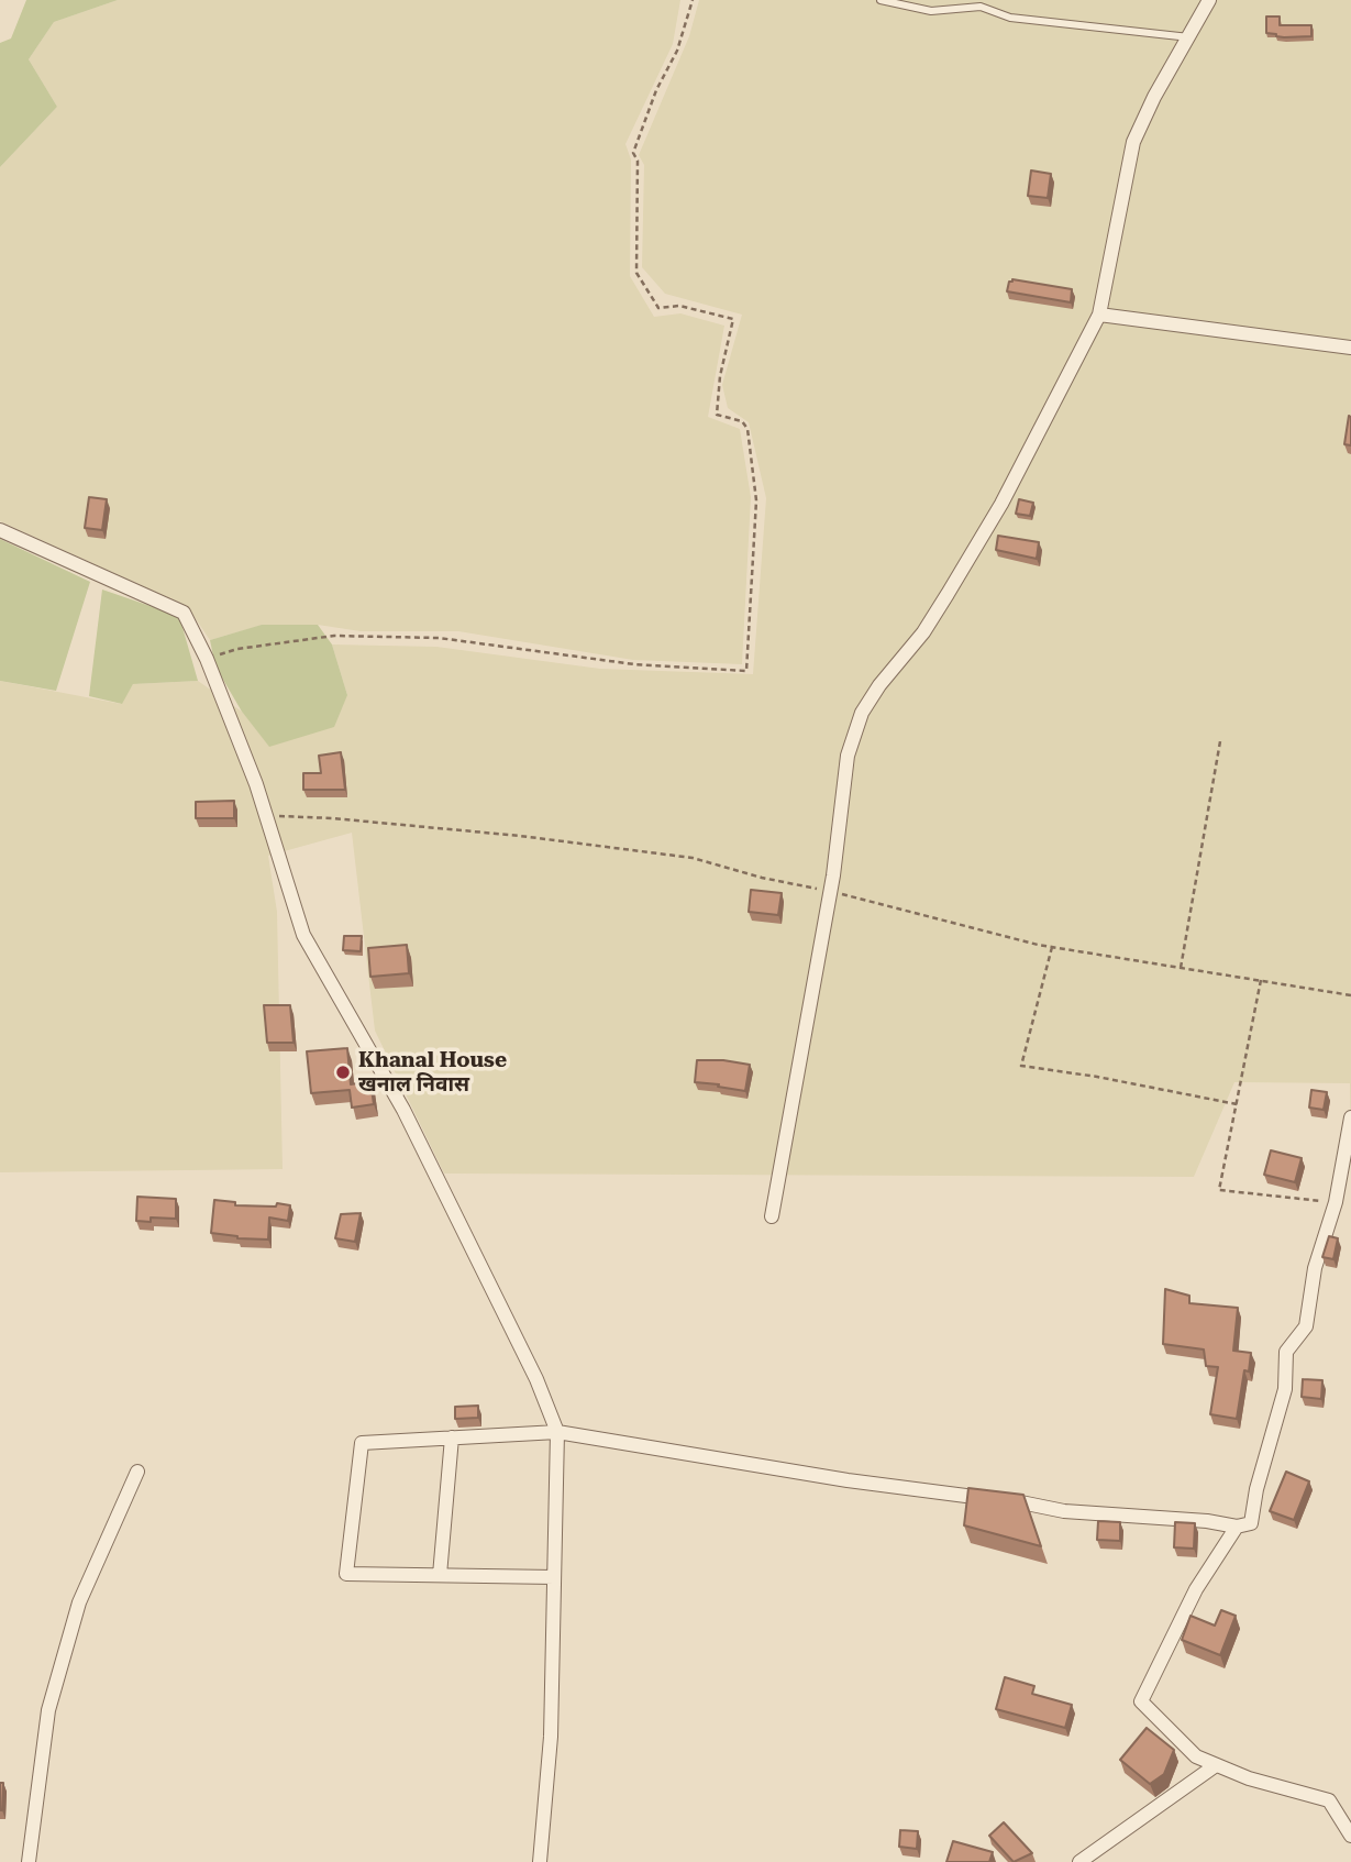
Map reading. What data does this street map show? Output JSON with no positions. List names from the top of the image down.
{
  "places": ["Khanal House खनाल निवास"]
}
